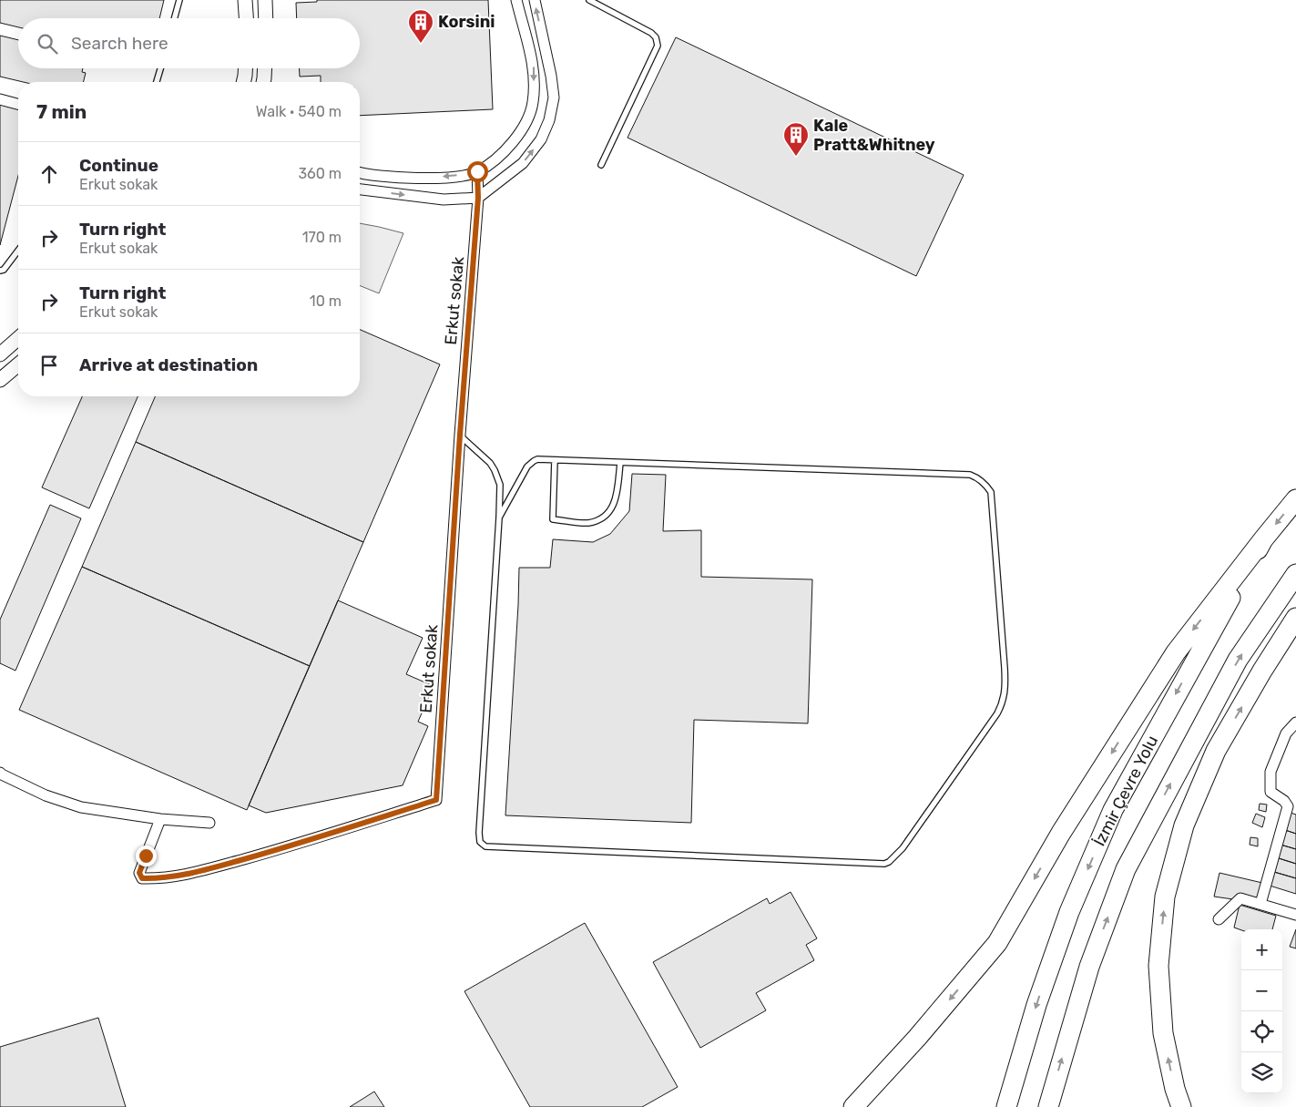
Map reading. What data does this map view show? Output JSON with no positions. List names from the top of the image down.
{
  "streets": {
    "highway": ["İzmir Çevre Yolu"],
    "street": ["Erkut sokak"]
  },
  "places": {
    "building": ["Korsini", "Kale Pratt&Whitney"]
  },
  "page": {
    "search": "Search here",
    "heading": ["7 min", "Walk · 540 m"],
    "list": [
      ["Continue", "Erkut sokak", "360 m"],
      ["Turn right", "Erkut sokak", "170 m"],
      ["Turn right", "Erkut sokak", "10 m"],
      "Arrive at destination"
    ],
    "map_buttons": ["+", "−"]
  }
}
